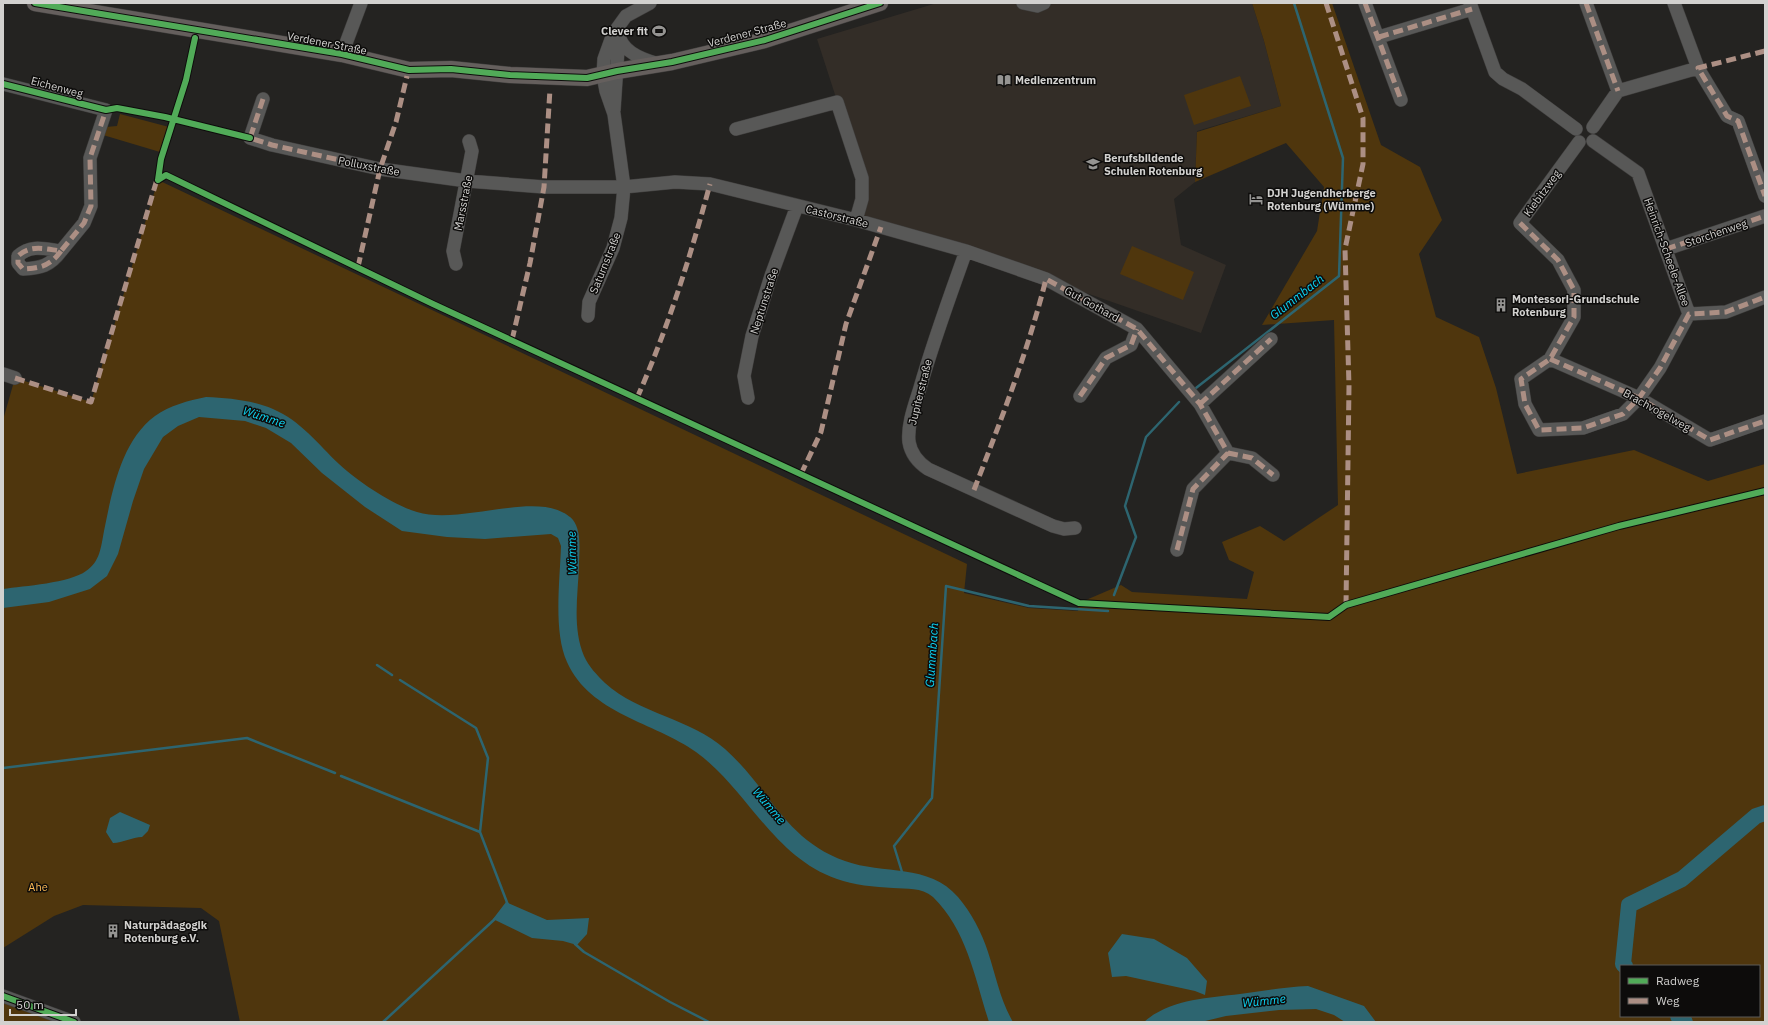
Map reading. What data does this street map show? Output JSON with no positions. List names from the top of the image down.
{
  "streets": {
    "main road": ["Verdener Straße"],
    "street": [
      "Eichenweg",
      "Polluxstraße",
      "Kiebitzweg",
      "Marsstraße",
      "Castorstraße",
      "Storchenweg",
      "Heinrich-Scheele-Allee",
      "Saturnstraße",
      "Neptunstraße",
      "Gut Gothard",
      "Jupiterstraße",
      "Brachvogelweg"
    ]
  },
  "crossings": [
    ["Verdener Straße", "Saturnstraße"],
    ["Polluxstraße", "Marsstraße"],
    ["Polluxstraße", "Castorstraße"],
    ["Polluxstraße", "Saturnstraße"],
    ["Kiebitzweg", "Heinrich-Scheele-Allee"],
    ["Kiebitzweg", "Brachvogelweg"],
    ["Castorstraße", "Saturnstraße"],
    ["Castorstraße", "Neptunstraße"],
    ["Castorstraße", "Gut Gothard"],
    ["Castorstraße", "Jupiterstraße"],
    ["Storchenweg", "Heinrich-Scheele-Allee"],
    ["Heinrich-Scheele-Allee", "Brachvogelweg"]
  ],
  "water": ["Glummbach", "Wümme"],
  "parks": ["Ahe"],
  "places": {
    "sports": ["Clever fit"],
    "library": ["Medienzentrum"],
    "school or university": ["Berufsbildende Schulen Rotenburg"],
    "hotel": ["DJH Jugendherberge Rotenburg (Wümme)"],
    "building": ["Montessori-Grundschule Rotenburg", "Naturpädagogik Rotenburg e.V."]
  },
  "legend": ["Radweg", "Weg"],
  "scale_bar": "50 m"
}
